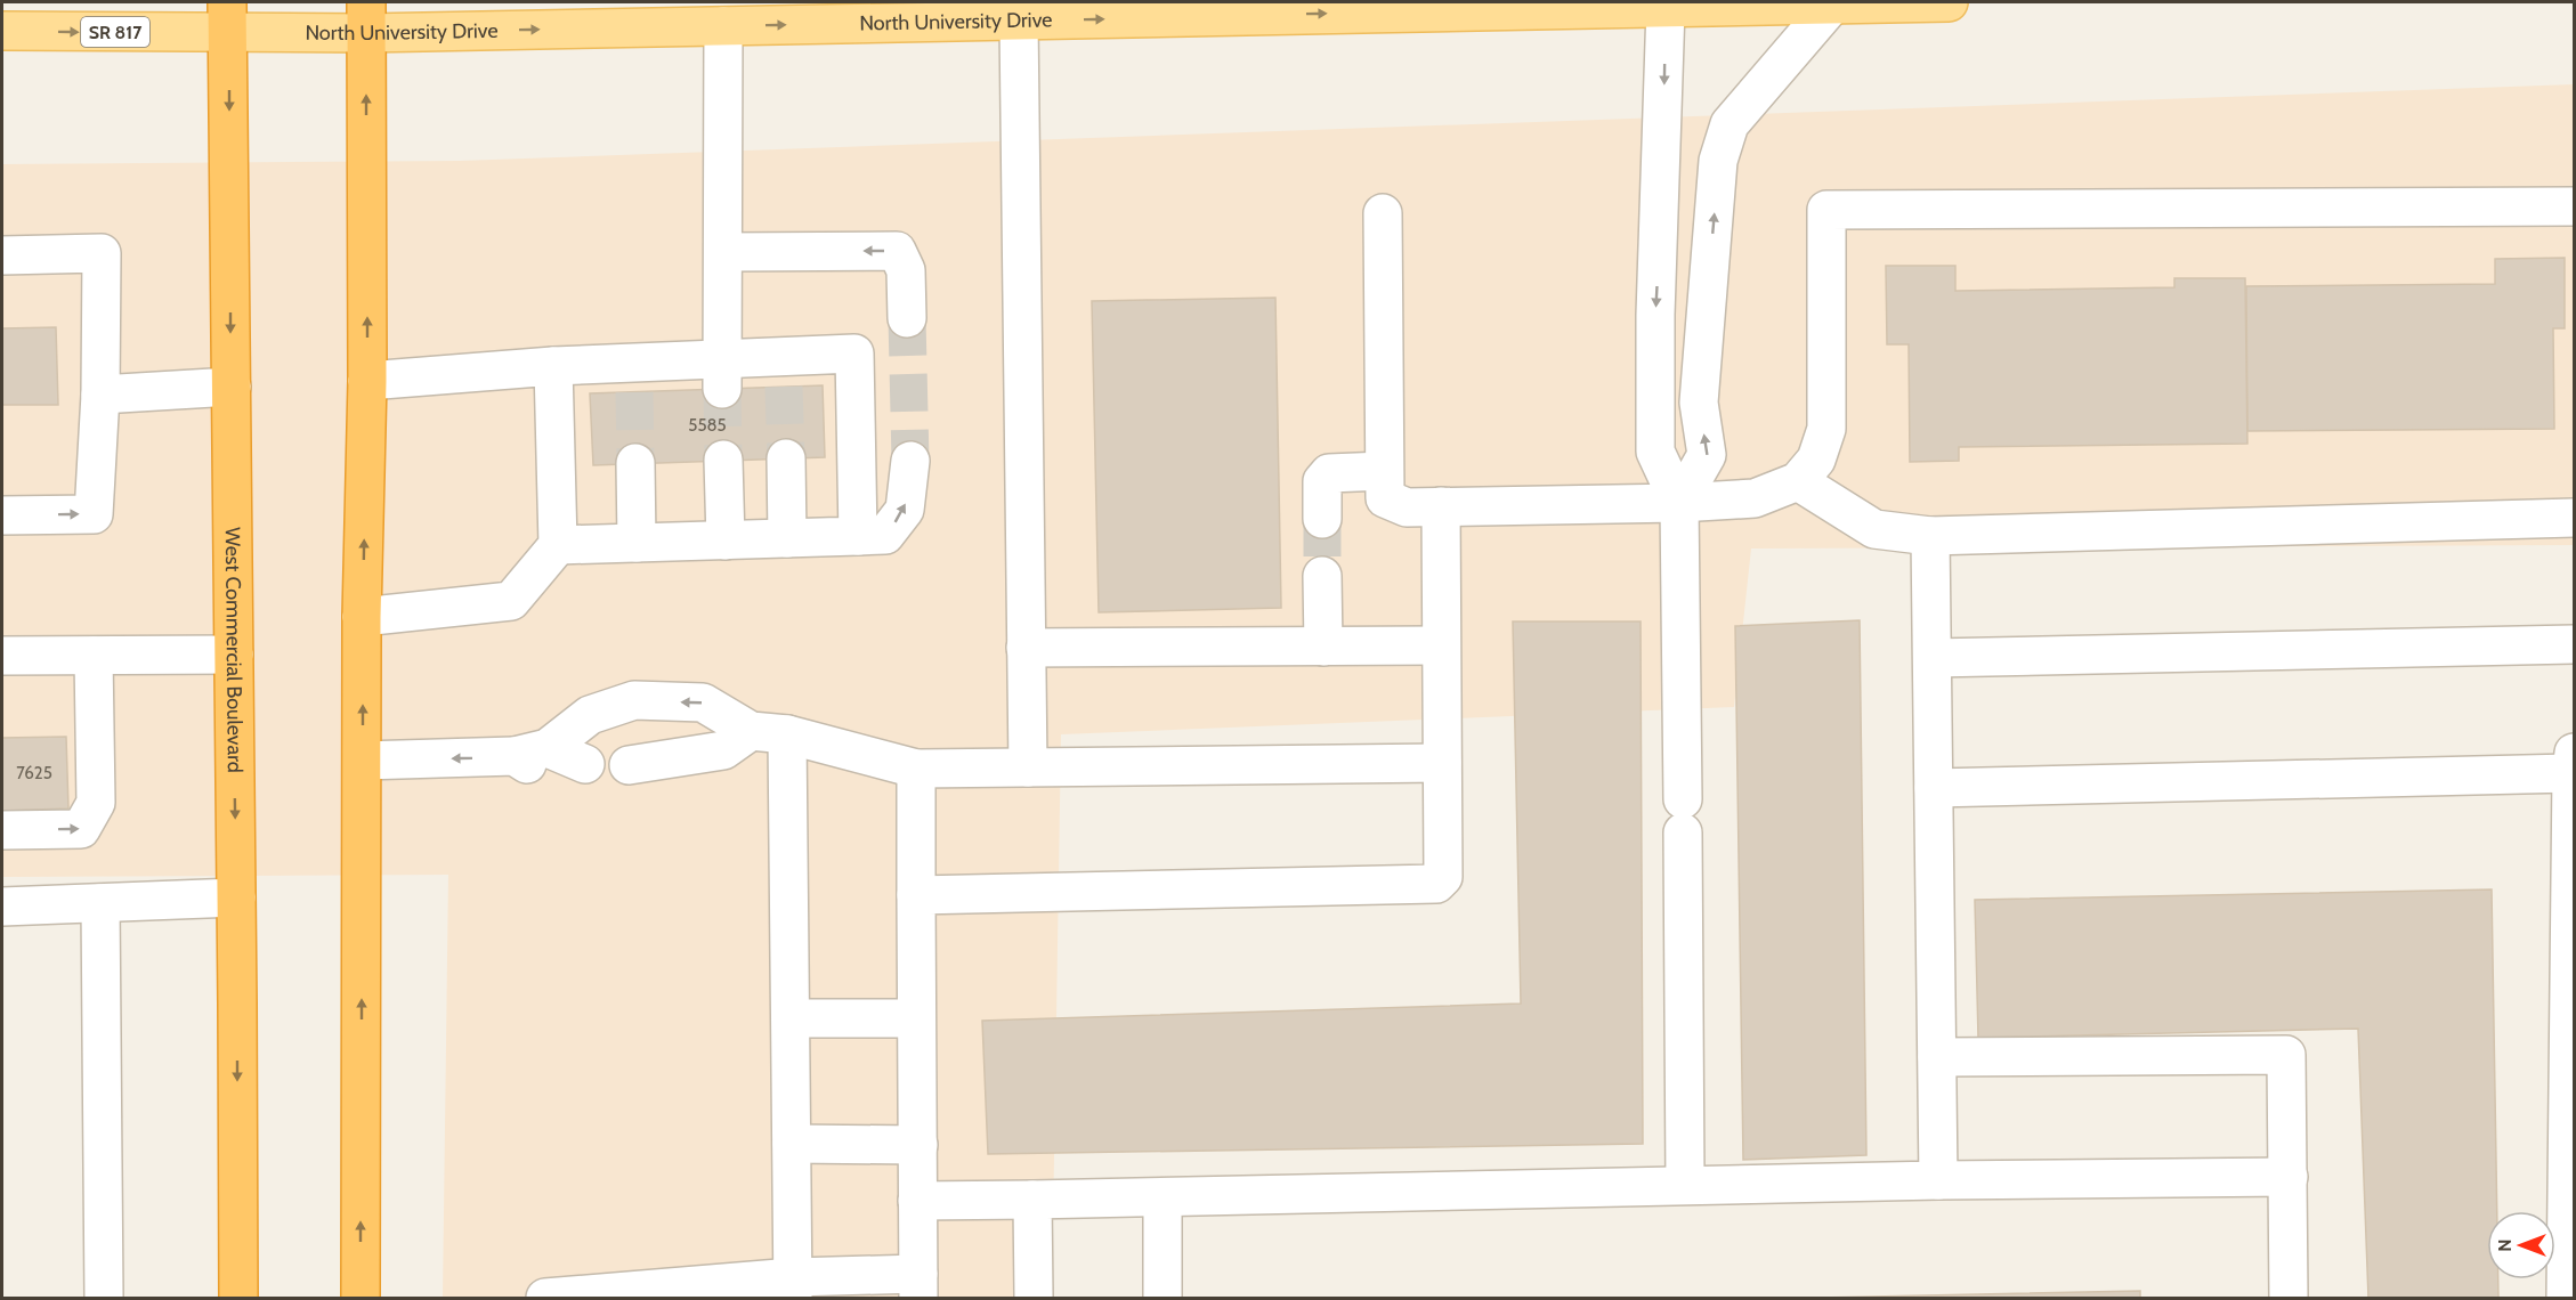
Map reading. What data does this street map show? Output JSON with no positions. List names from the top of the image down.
{
  "streets": {
    "highway": ["West Commercial Boulevard"],
    "main road": ["North University Drive", "SR 817"]
  },
  "crossings": [
    ["North University Drive", "West Commercial Boulevard"]
  ],
  "one_way": ["North University Drive"],
  "house_numbers": ["5585", "7625"],
  "north": "left"
}
